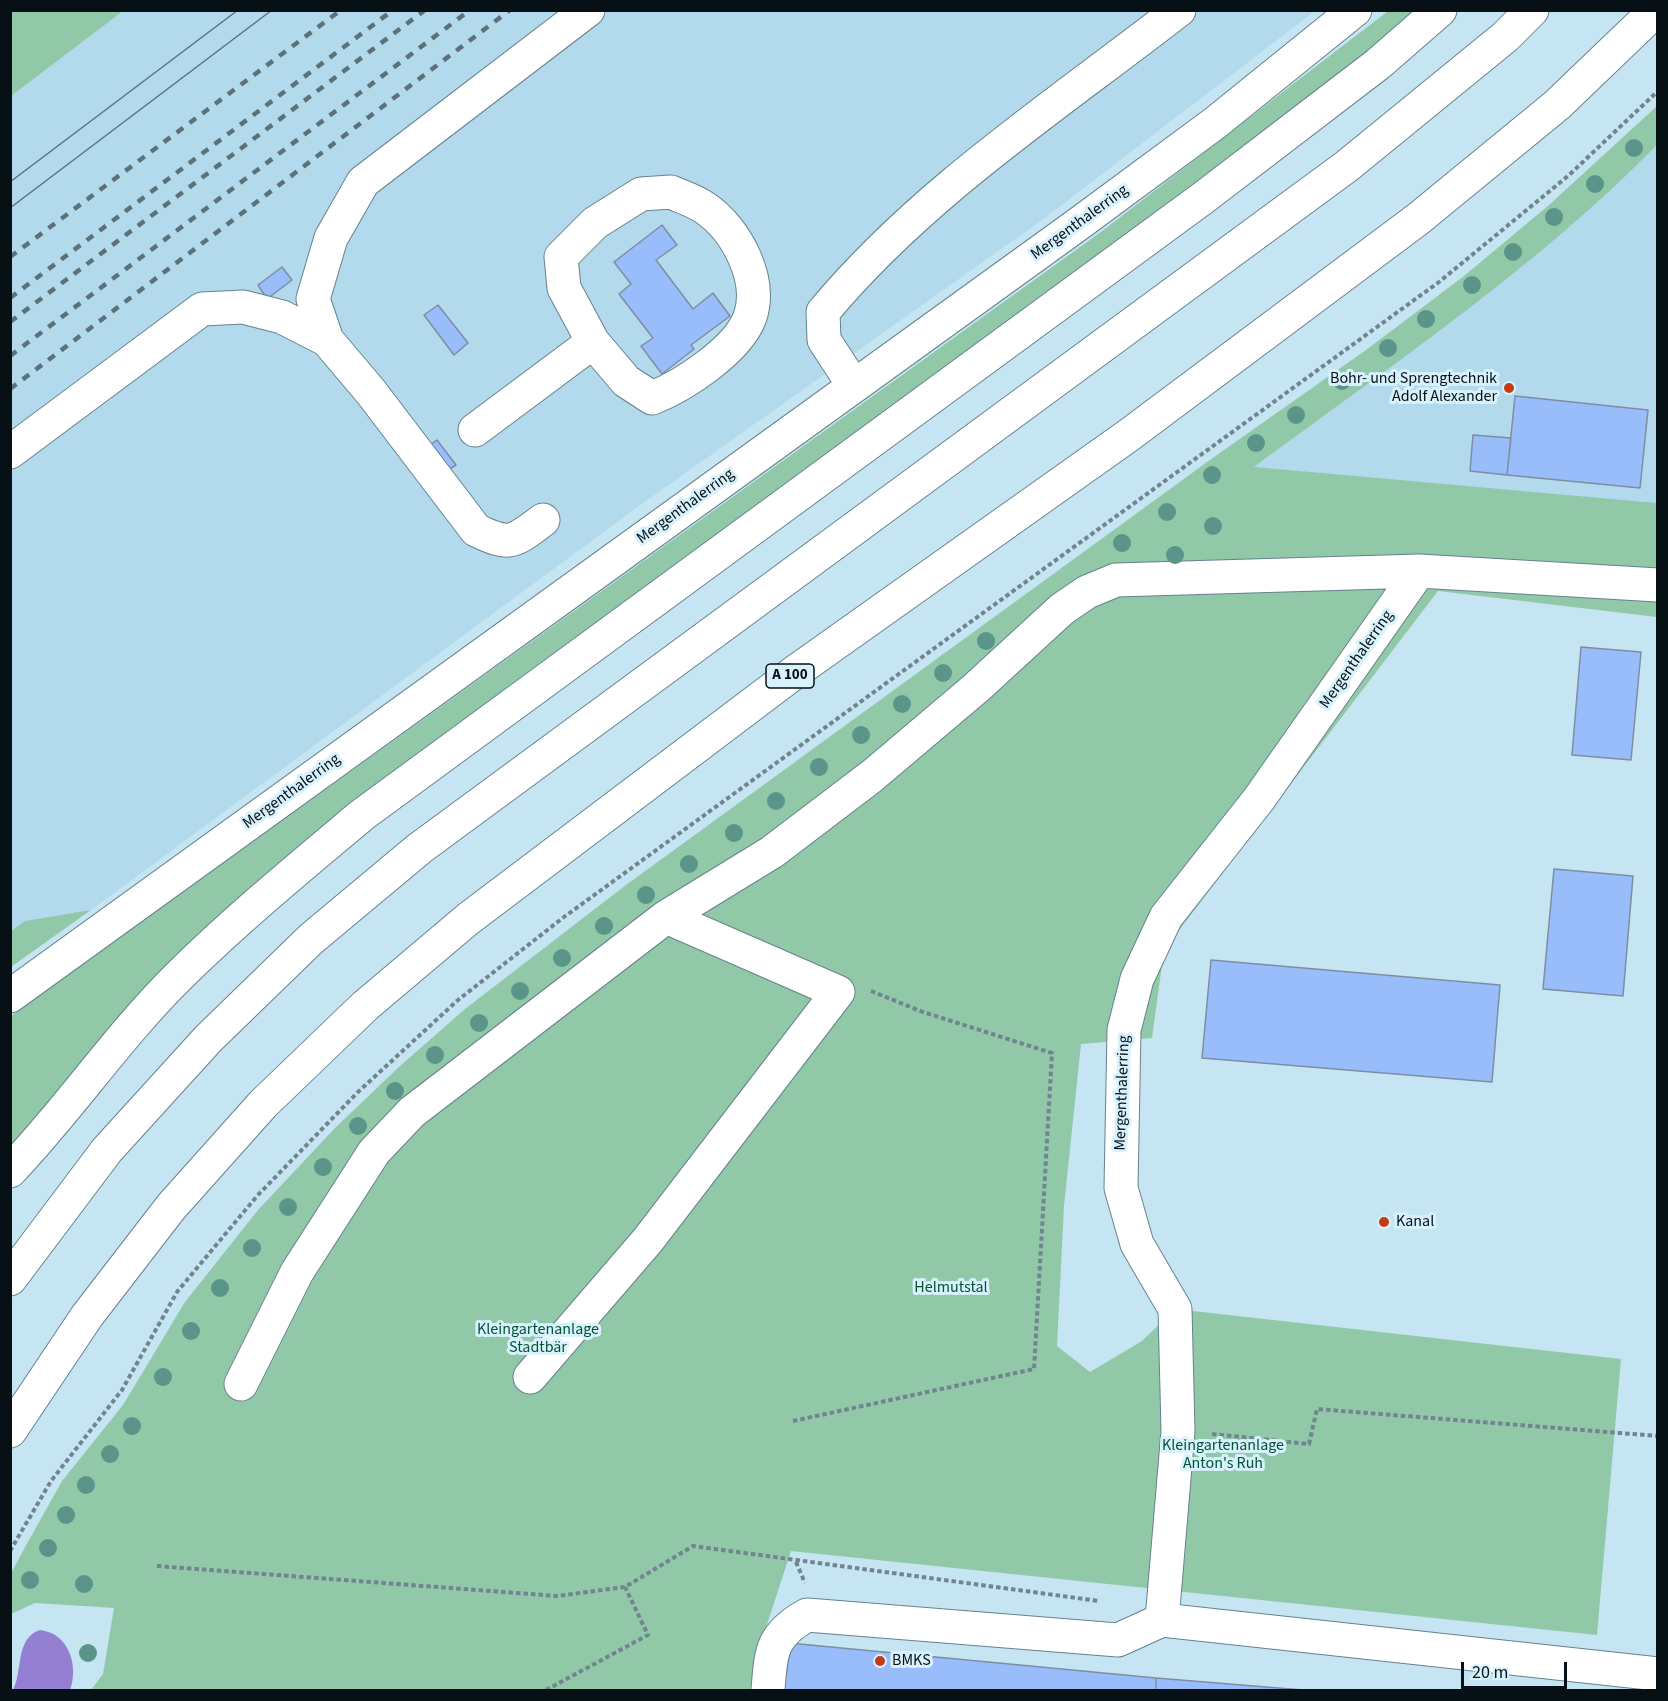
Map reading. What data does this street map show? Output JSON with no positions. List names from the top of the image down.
{
  "streets": {
    "main road": ["Mergenthalerring", "A 100"]
  },
  "parks": ["Helmutstal", "Kleingartenanlage Stadtbär", "Kleingartenanlage Anton's Ruh"],
  "places": ["Bohr- und Sprengtechnik Adolf Alexander", "Kanal", "BMKS"],
  "scale_bar": "20 m"
}
